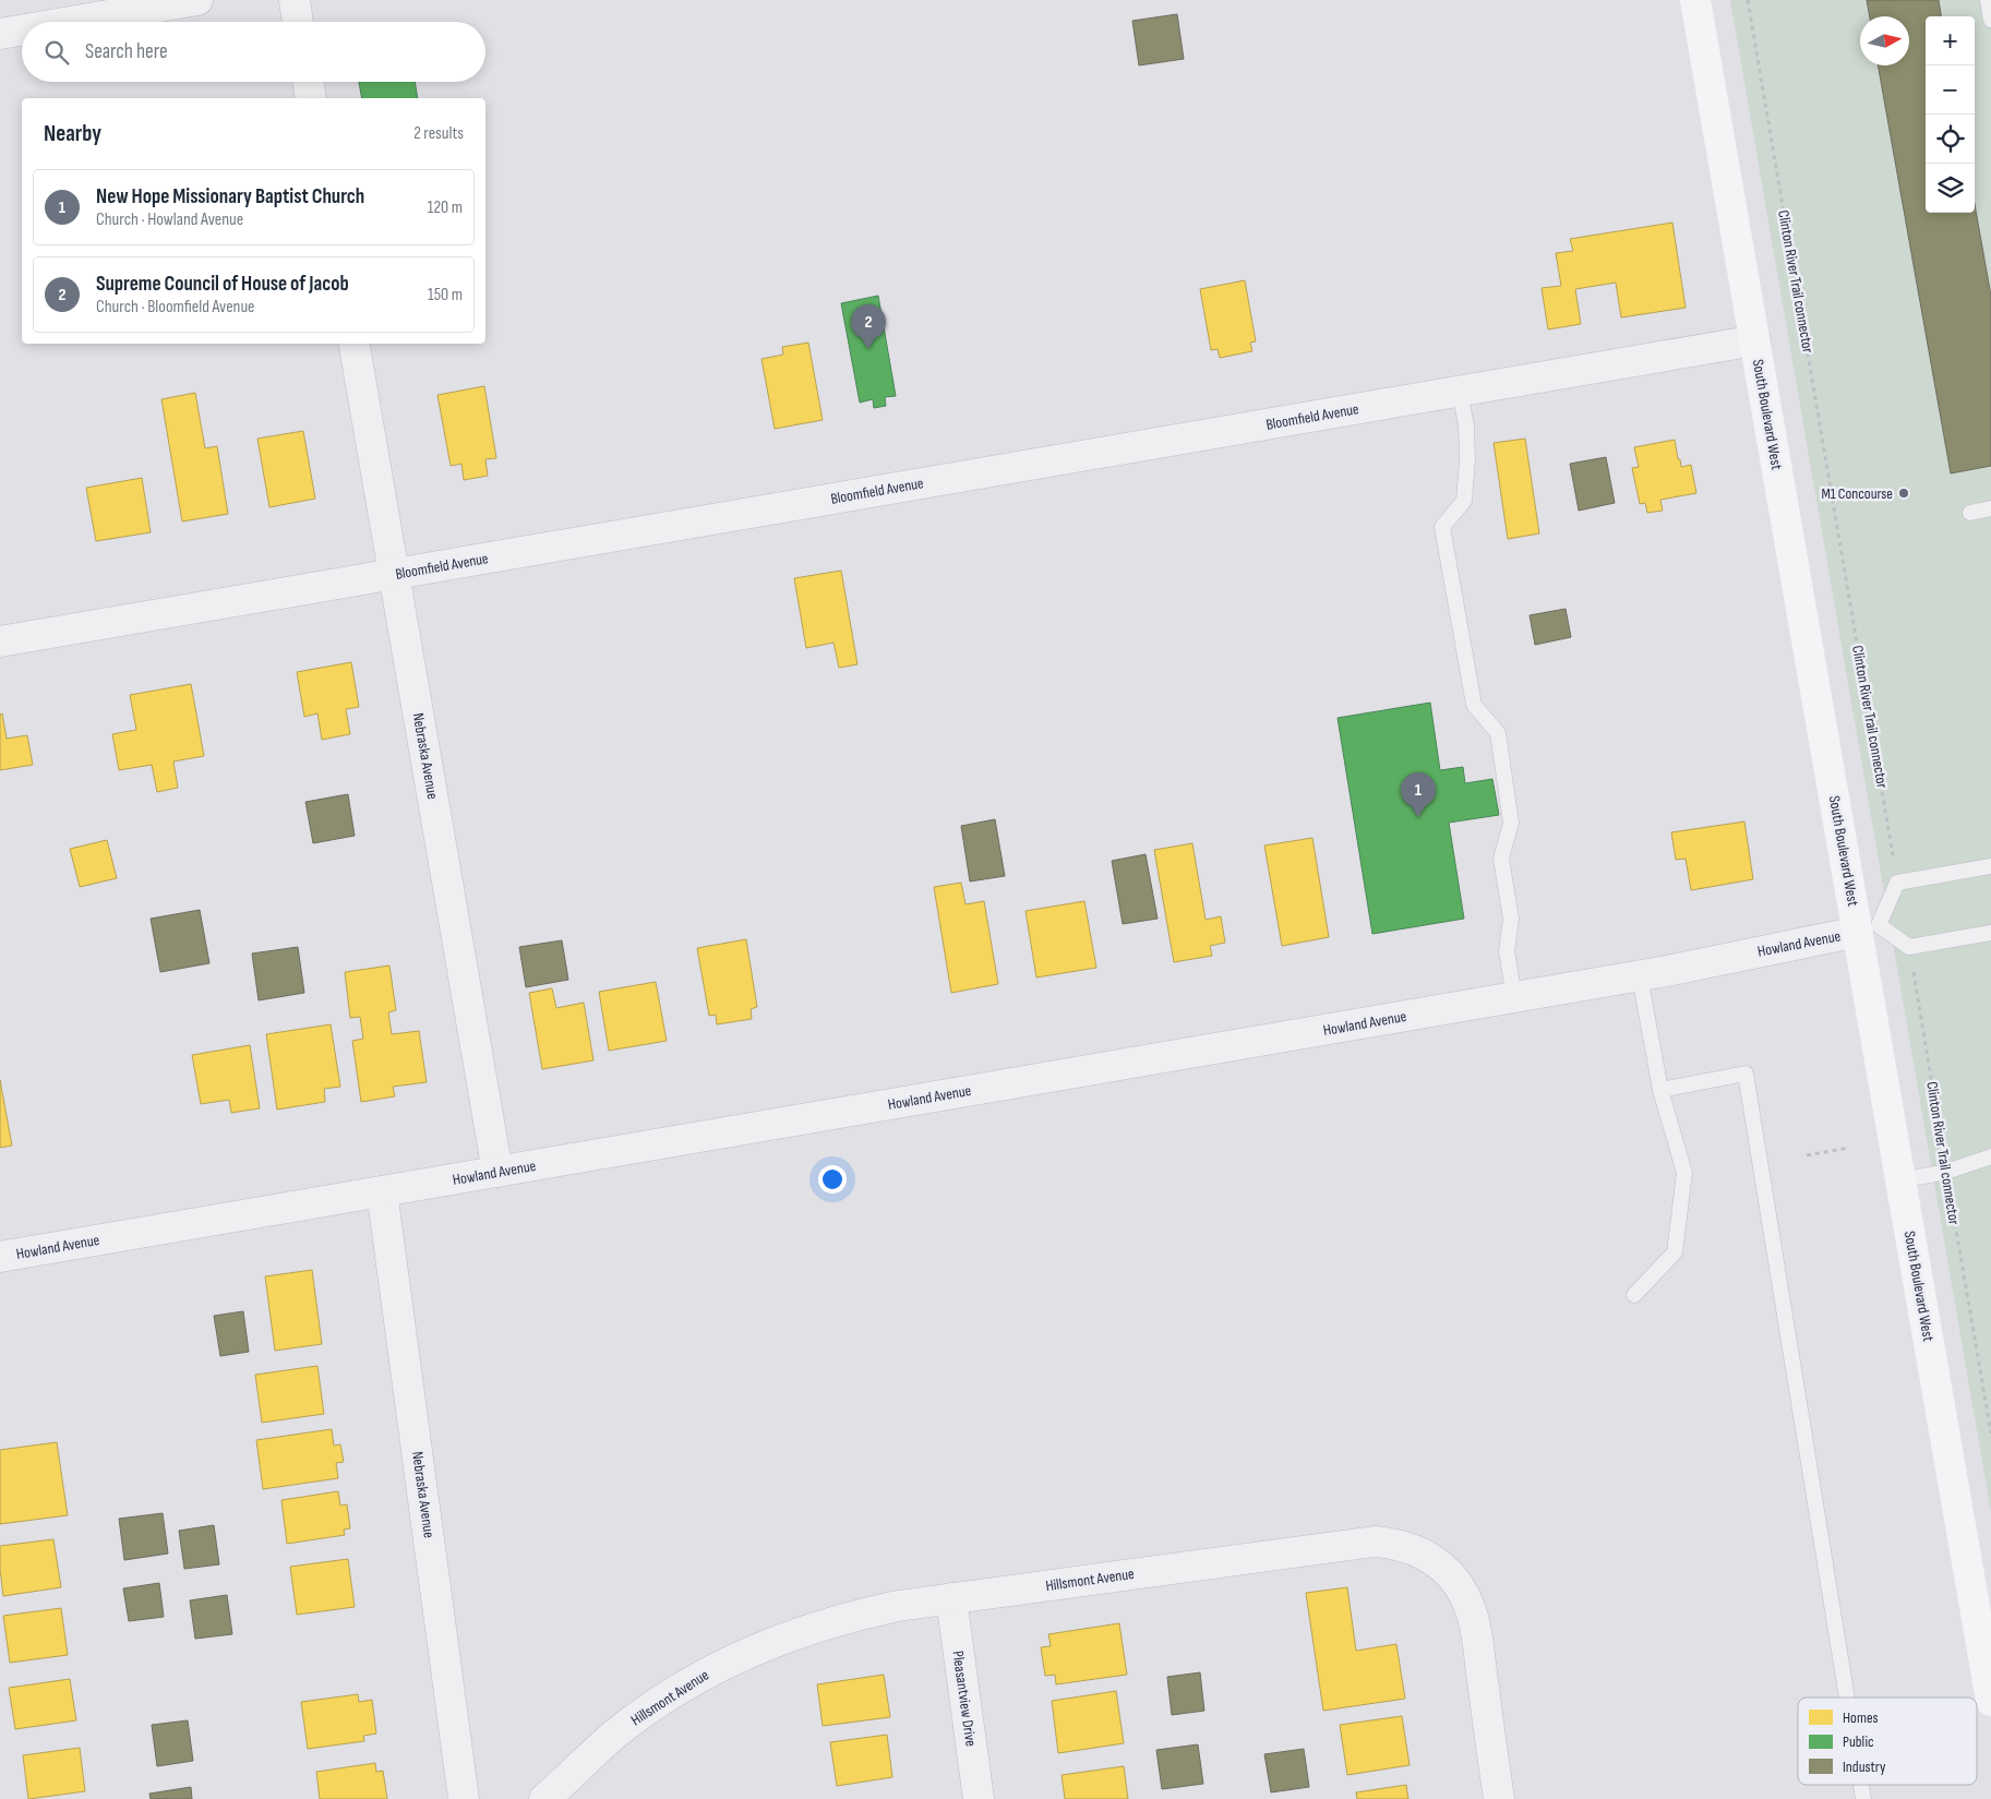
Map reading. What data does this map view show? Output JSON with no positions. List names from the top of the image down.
{
  "streets": {
    "street": [
      "South Boulevard West",
      "Bloomfield Avenue",
      "Nebraska Avenue",
      "Howland Avenue",
      "Hillsmont Avenue",
      "Pleasantview Drive"
    ],
    "path": ["Clinton River Trail connector"]
  },
  "crossings": [
    ["South Boulevard West", "Bloomfield Avenue"],
    ["South Boulevard West", "Howland Avenue"],
    ["Bloomfield Avenue", "Nebraska Avenue"],
    ["Nebraska Avenue", "Howland Avenue"],
    ["Hillsmont Avenue", "Pleasantview Drive"]
  ],
  "places": ["M1 Concourse"],
  "legend": ["Homes", "Public", "Industry"],
  "north": "right",
  "page": {
    "map_buttons": ["+", "−"],
    "search": "Search here",
    "heading": ["Nearby", "2 results"],
    "list": [
      {
        "mark": "1",
        "name": "New Hope Missionary Baptist Church",
        "note": "Church · Howland Avenue",
        "value": "120 m"
      },
      {
        "mark": "2",
        "name": "Supreme Council of House of Jacob",
        "note": "Church · Bloomfield Avenue",
        "value": "150 m"
      }
    ],
    "pins": ["2", "1"]
  }
}
